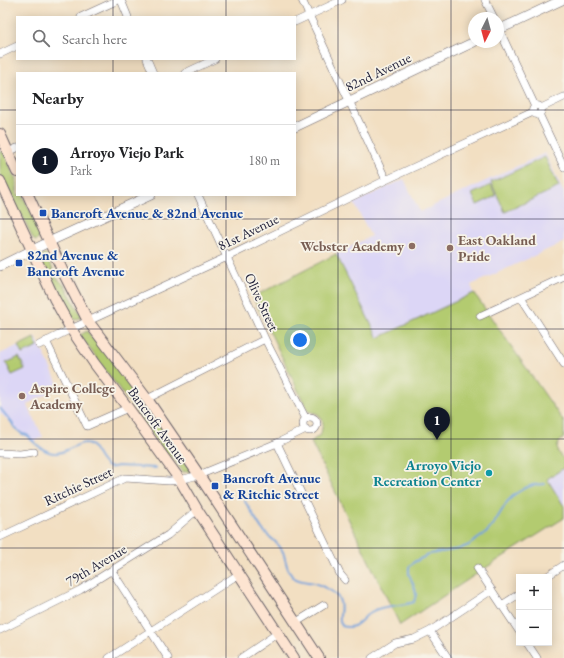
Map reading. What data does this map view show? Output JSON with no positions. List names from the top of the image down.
{
  "streets": {
    "main road": ["Bancroft Avenue"],
    "street": [
      "82nd Avenue",
      "81st Avenue",
      "Olive Street",
      "Ritchie Street",
      "79th Avenue"
    ]
  },
  "crossings": [
    ["81st Avenue", "Olive Street"],
    ["81st Avenue", "Bancroft Avenue"],
    ["Olive Street", "Ritchie Street"],
    ["Bancroft Avenue", "Ritchie Street"],
    ["Bancroft Avenue", "79th Avenue"]
  ],
  "places": {
    "transit": ["Bancroft Avenue & 82nd Avenue", "82nd Avenue & Bancroft Avenue", "Bancroft Avenue & Ritchie Street"],
    "other": [
      "Webster Academy",
      "East Oakland Pride",
      "Aspire College Academy",
      "Arroyo Viejo Recreation Center"
    ]
  },
  "north": "bottom",
  "page": {
    "search": "Search here",
    "heading": "Nearby",
    "list": [
      {
        "mark": "1",
        "name": "Arroyo Viejo Park",
        "note": "Park",
        "value": "180 m"
      }
    ],
    "pins": "1",
    "map_buttons": ["+", "−"]
  }
}
